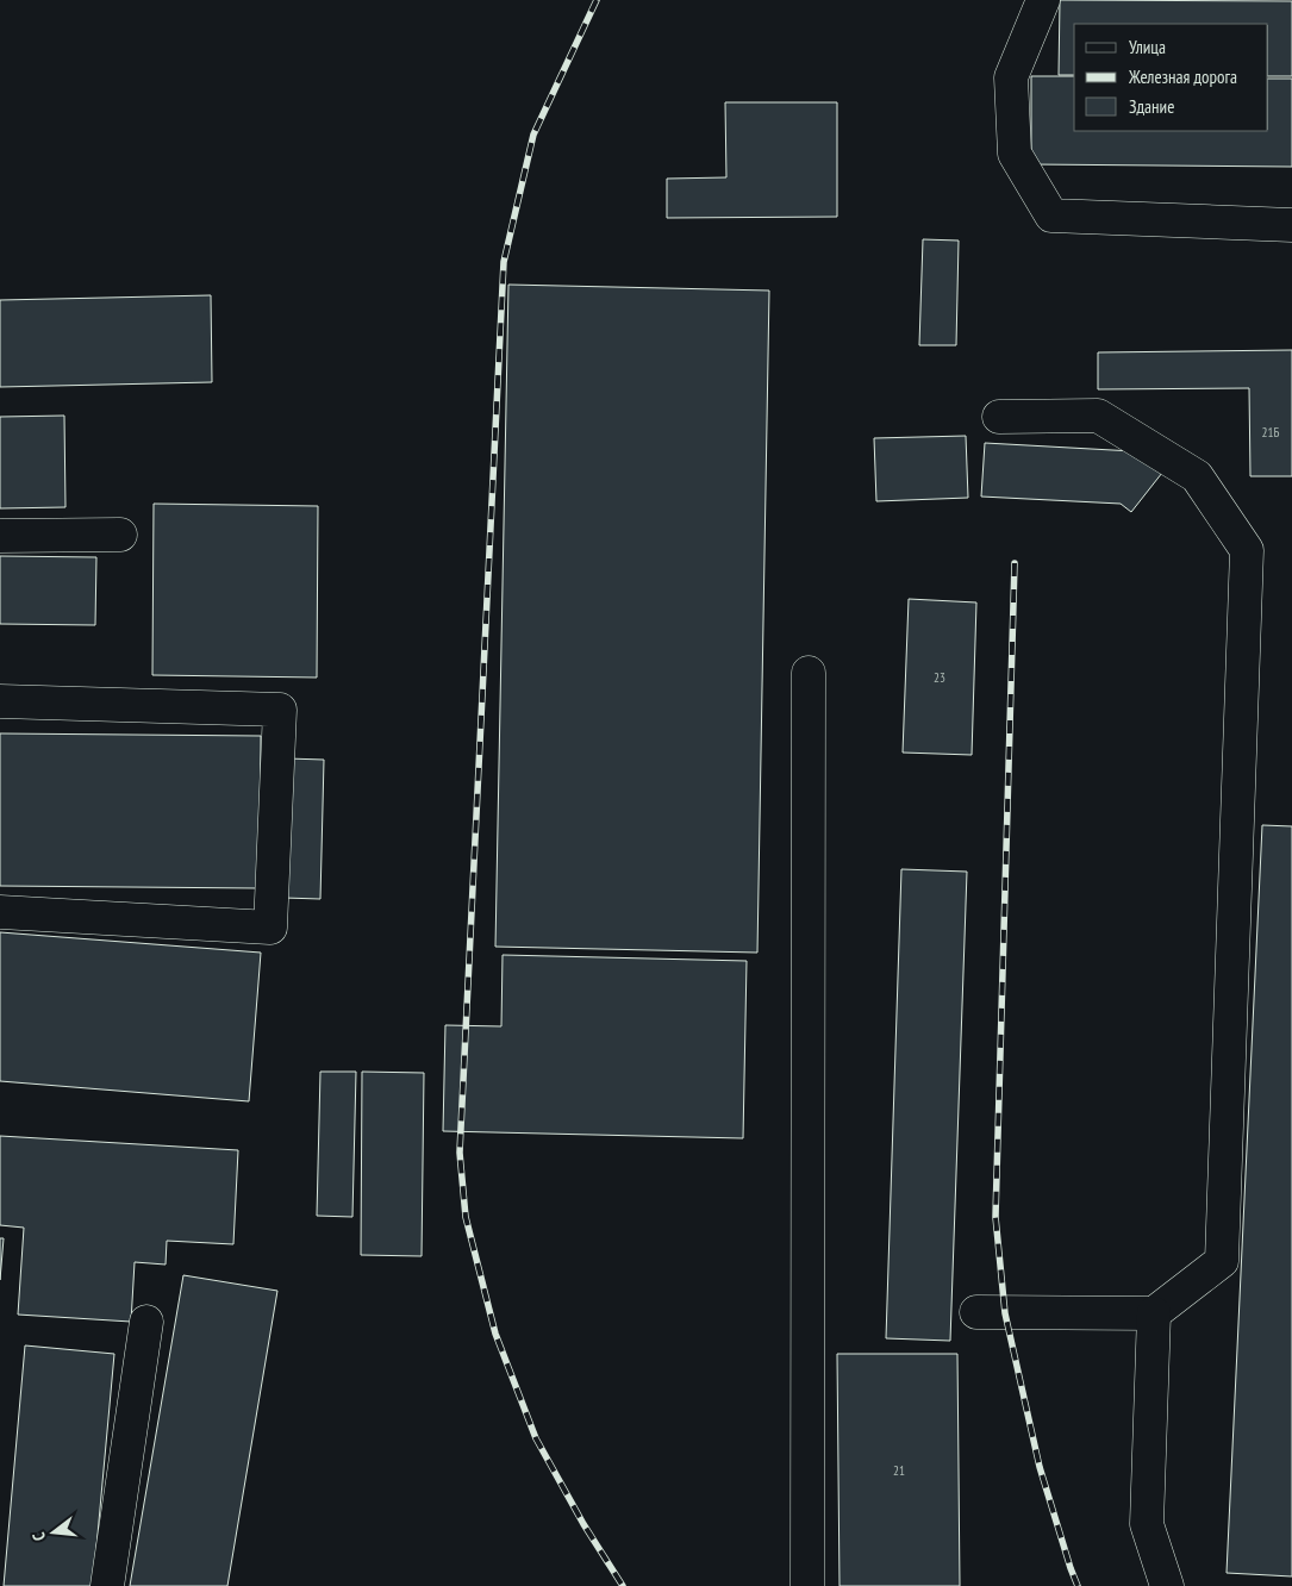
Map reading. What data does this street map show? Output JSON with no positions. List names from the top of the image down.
{
  "house_numbers": ["21Б", "23", "21"],
  "legend": ["Улица", "Железная дорога", "Здание"],
  "north": "left"
}
